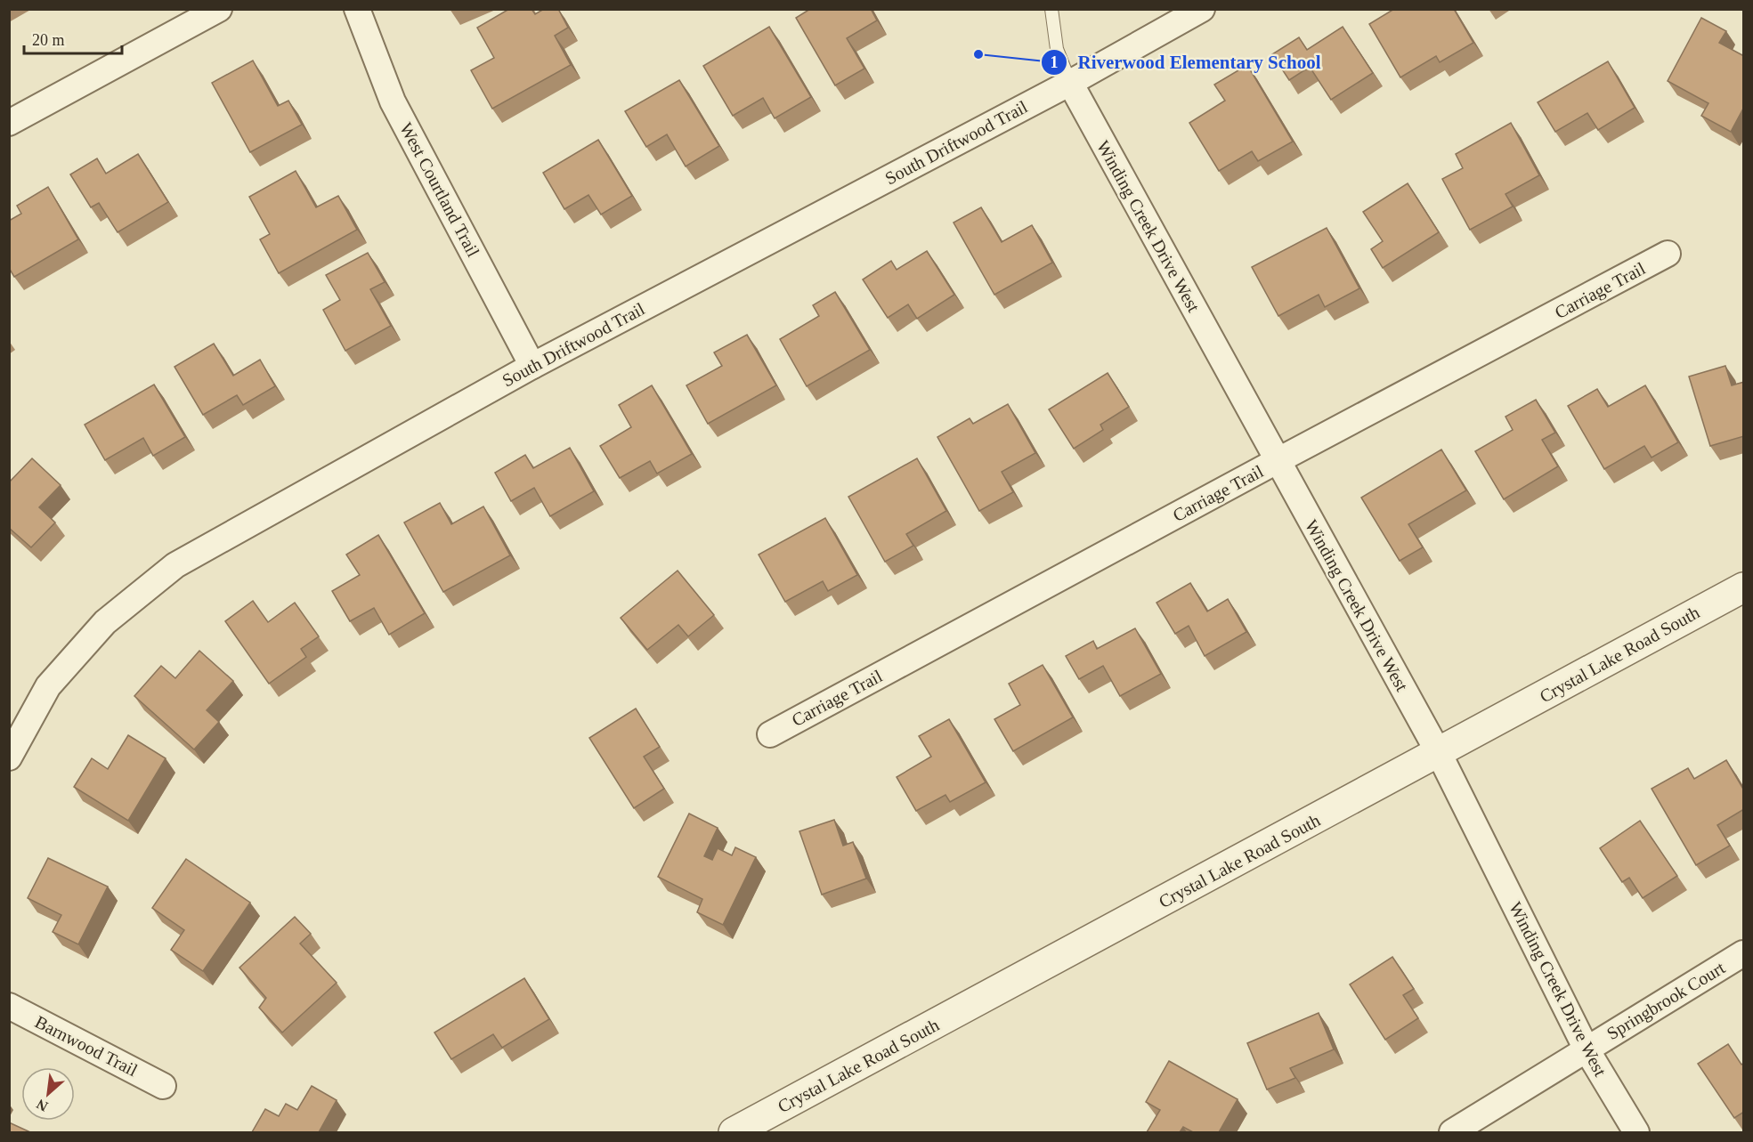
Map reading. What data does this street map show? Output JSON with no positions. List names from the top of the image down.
{
  "streets": {
    "street": [
      "South Driftwood Trail",
      "West Courtland Trail",
      "Winding Creek Drive West",
      "Carriage Trail",
      "Crystal Lake Road South",
      "Springbrook Court",
      "Barnwood Trail"
    ]
  },
  "crossings": [
    ["South Driftwood Trail", "West Courtland Trail"],
    ["South Driftwood Trail", "Winding Creek Drive West"],
    ["Winding Creek Drive West", "Carriage Trail"],
    ["Winding Creek Drive West", "Crystal Lake Road South"],
    ["Winding Creek Drive West", "Springbrook Court"]
  ],
  "places": ["Riverwood Elementary School"],
  "scale_bar": "20 m",
  "north": "bottom left"
}
